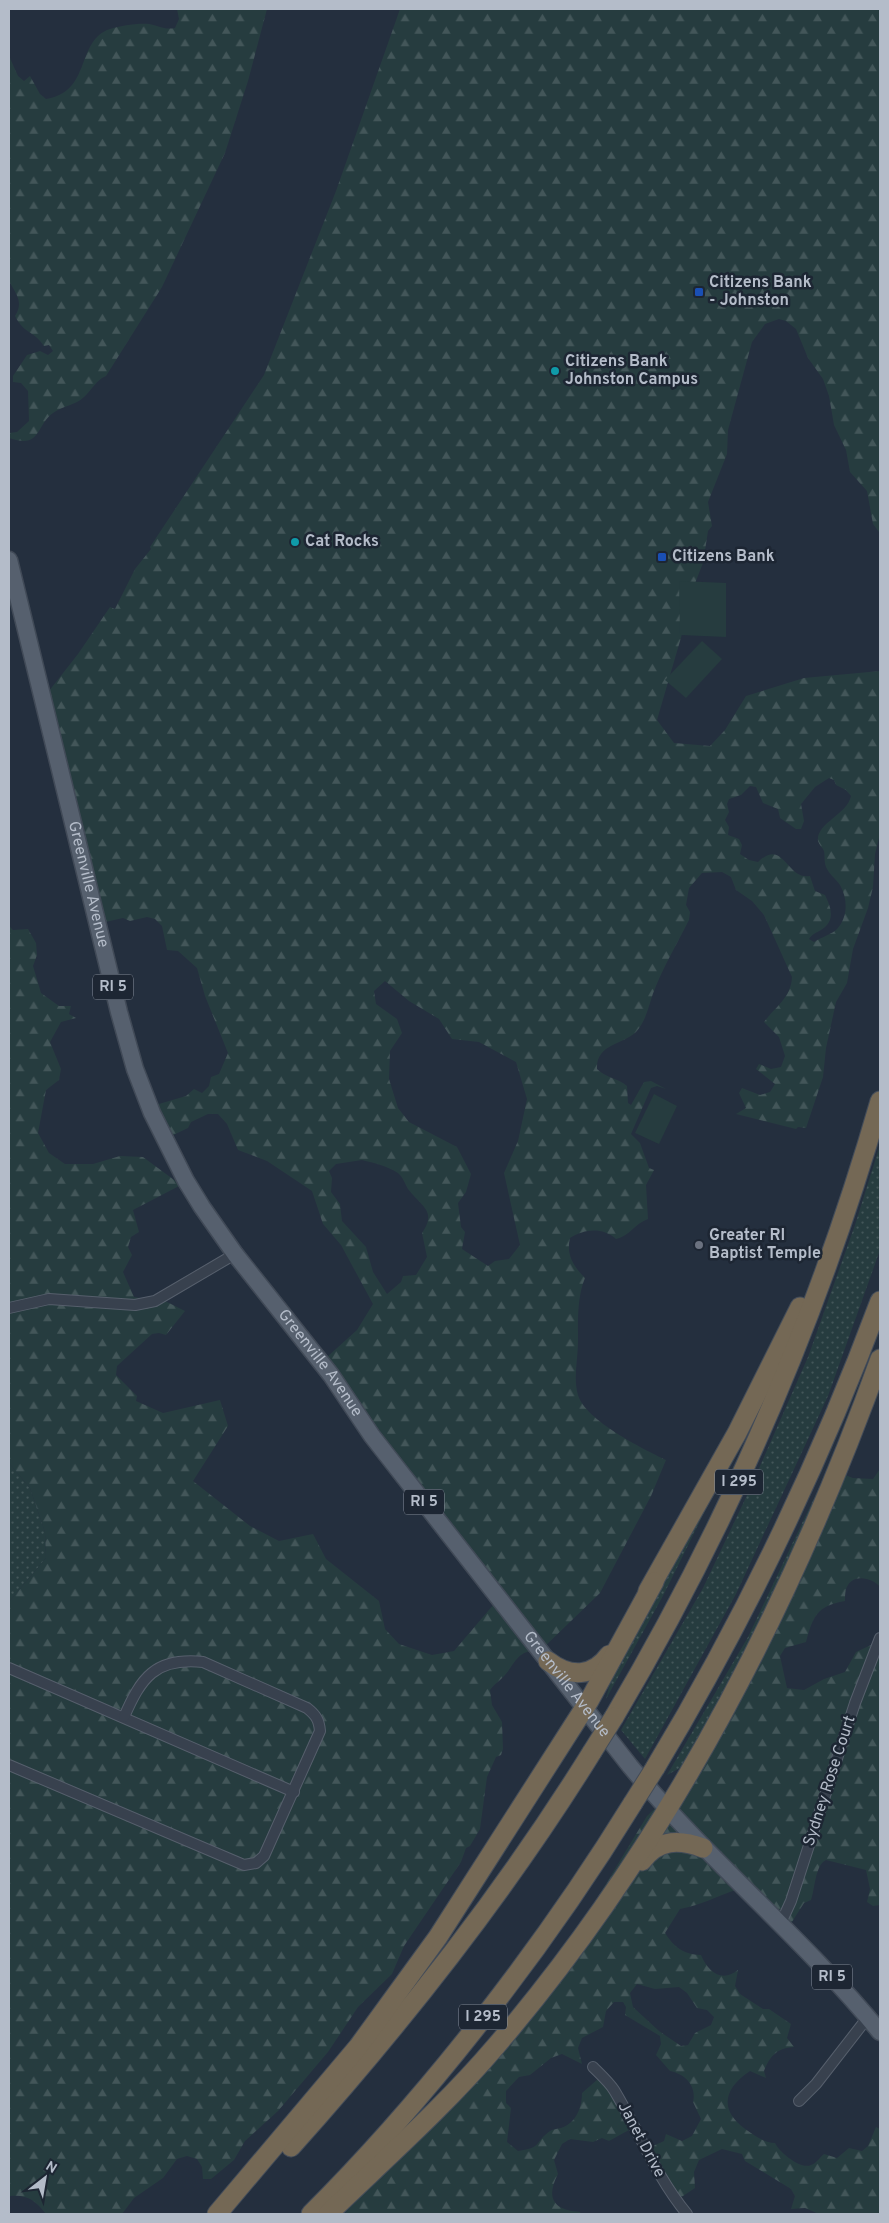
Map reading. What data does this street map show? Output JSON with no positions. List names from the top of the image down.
{
  "streets": {
    "highway": ["I 295"],
    "main road": ["Greenville Avenue", "RI 5"],
    "street": ["Sydney Rose Court", "Janet Drive"]
  },
  "crossings": [
    ["Greenville Avenue", "Sydney Rose Court"]
  ],
  "places": {
    "transit": ["Citizens Bank - Johnston", "Citizens Bank"],
    "other": ["Citizens Bank Johnston Campus", "Cat Rocks", "Greater RI Baptist Temple"]
  },
  "north": "top right"
}
